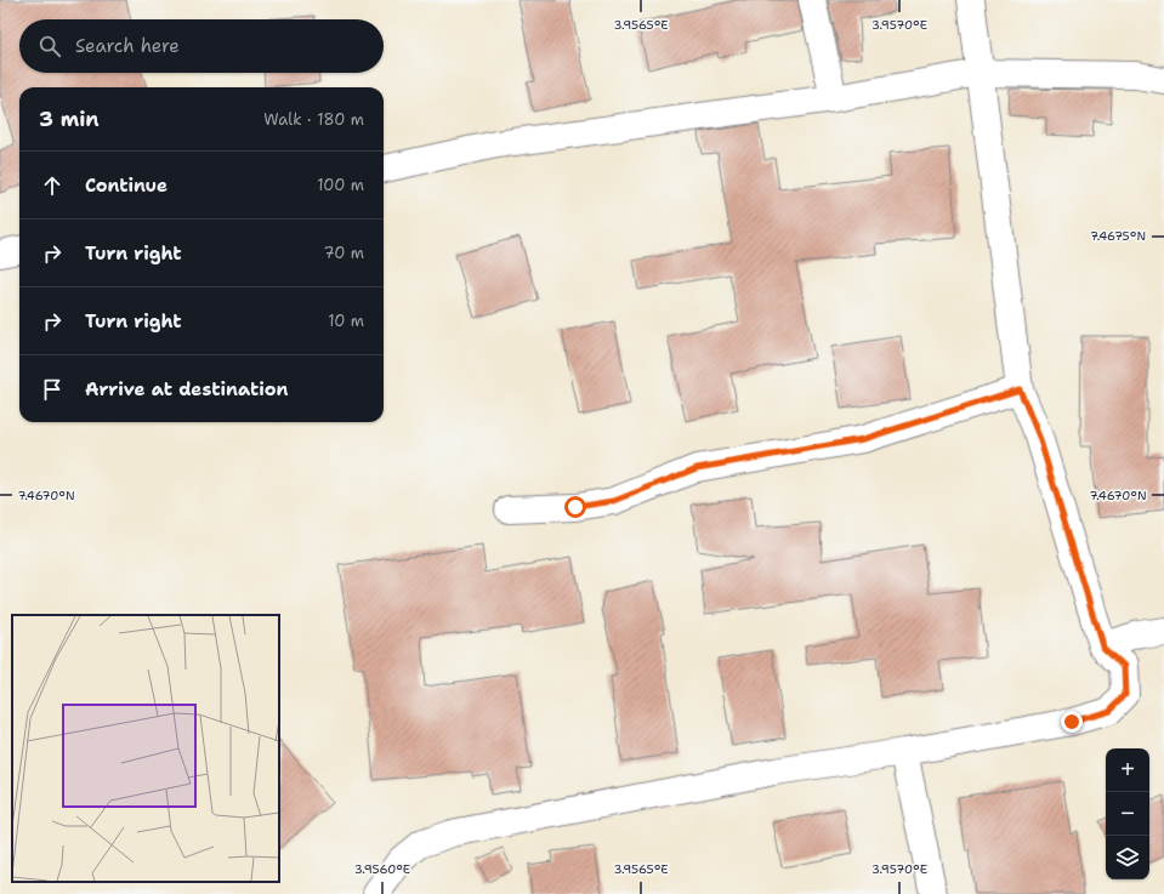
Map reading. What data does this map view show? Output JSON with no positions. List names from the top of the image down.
{
  "page": {
    "search": "Search here",
    "heading": ["3 min", "Walk · 180 m"],
    "list": [
      ["Continue", "100 m"],
      ["Turn right", "70 m"],
      ["Turn right", "10 m"],
      "Arrive at destination"
    ],
    "map_buttons": ["+", "−"]
  },
  "coordinates": [
    "3.9565°E",
    "3.9570°E",
    "7.4675°N",
    "7.4670°N",
    "3.9560°E"
  ]
}
